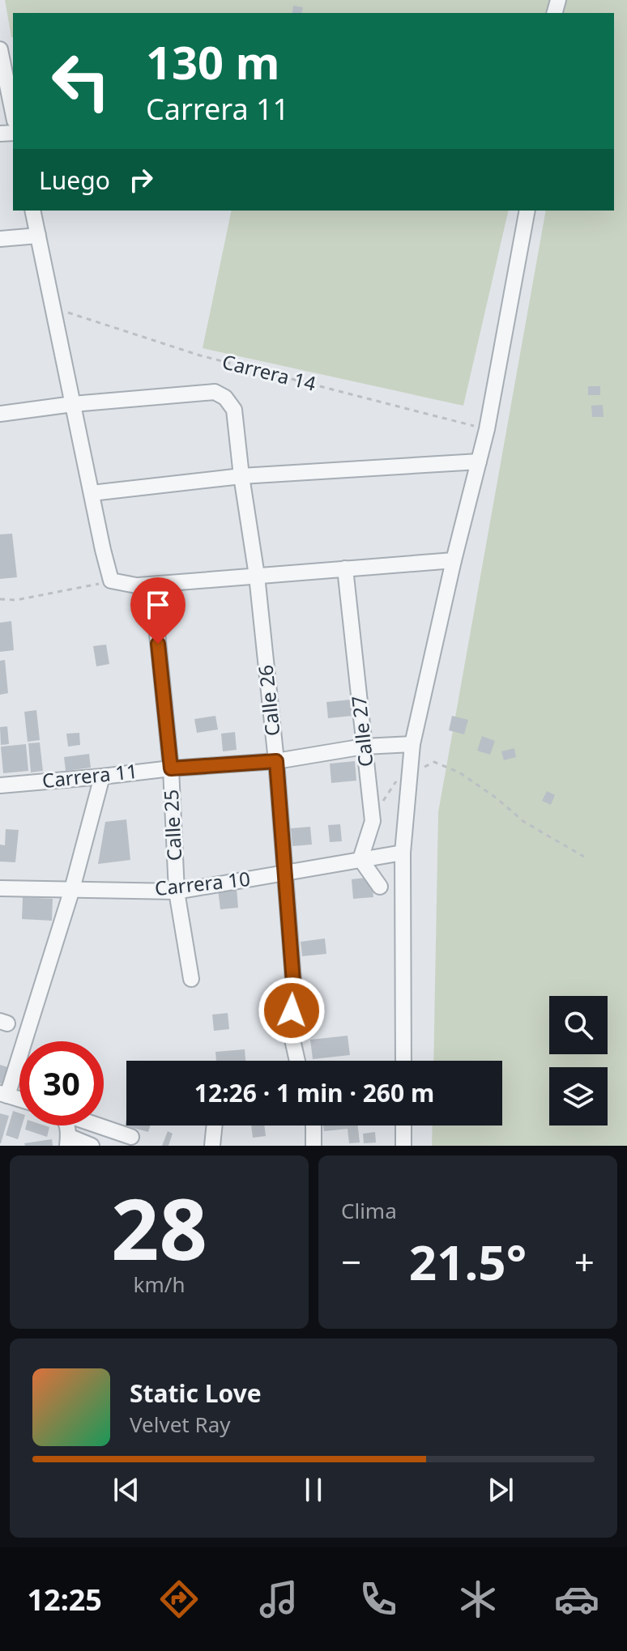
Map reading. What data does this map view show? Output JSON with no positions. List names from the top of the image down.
{
  "streets": {
    "street": [
      "Calle 26",
      "Calle 27",
      "Carrera 11",
      "Calle 25",
      "Carrera 10"
    ],
    "path": ["Carrera 14"]
  },
  "crossings": [
    ["Calle 26", "Carrera 11"],
    ["Calle 26", "Carrera 10"],
    ["Calle 27", "Carrera 11"],
    ["Calle 27", "Carrera 10"],
    ["Carrera 11", "Calle 25"],
    ["Calle 25", "Carrera 10"]
  ],
  "page": {
    "turn": ["130 m", "Carrera 11"],
    "then": "Luego",
    "limit": "30",
    "trip": "12:26 · 1 min · 260 m",
    "tile": [
      ["28", "km/h"],
      "Clima"
    ],
    "heat": ["−", "21.5°", "+"],
    "song": ["Static Love", "Velvet Ray"],
    "tabs": "12:25"
  }
}
